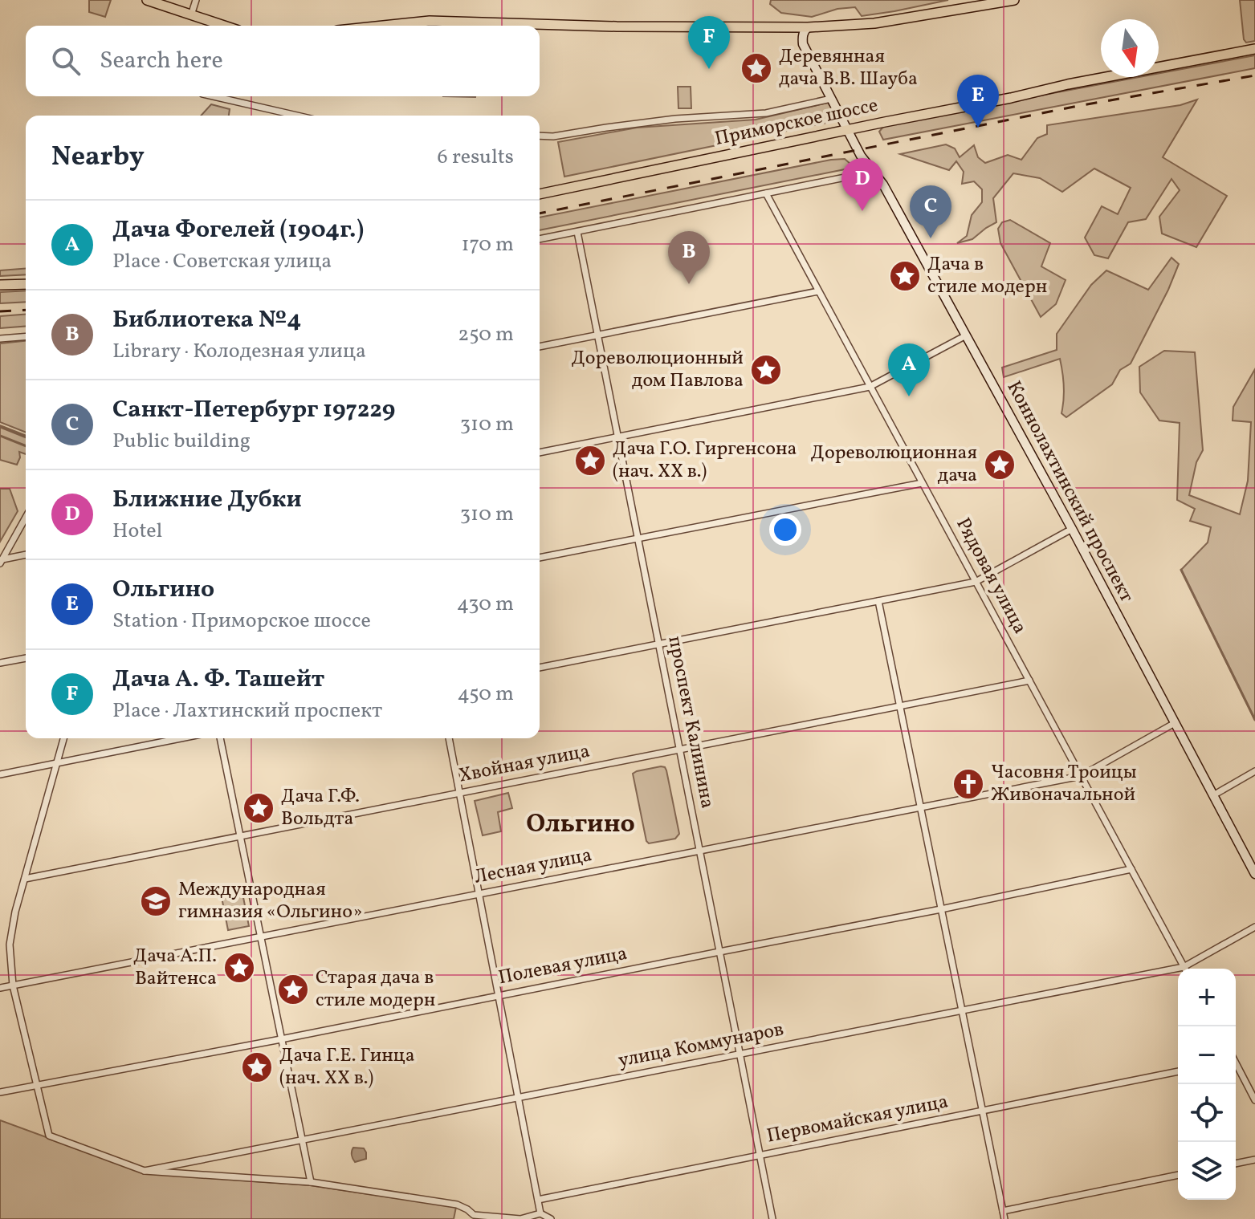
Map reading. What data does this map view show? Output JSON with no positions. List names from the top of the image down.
{
  "streets": {
    "main road": ["Приморское шоссе", "Коннолахтинский проспект"],
    "street": [
      "Рядовая улица",
      "проспект Калинина",
      "Хвойная улица",
      "Лесная улица",
      "Полевая улица",
      "улица Коммунаров",
      "Первомайская улица"
    ]
  },
  "crossings": [
    ["Приморское шоссе", "Коннолахтинский проспект"],
    ["Коннолахтинский проспект", "Лесная улица"],
    ["Рядовая улица", "Хвойная улица"],
    ["Рядовая улица", "Лесная улица"],
    ["Рядовая улица", "Полевая улица"],
    ["Рядовая улица", "улица Коммунаров"],
    ["проспект Калинина", "Хвойная улица"],
    ["проспект Калинина", "Лесная улица"],
    ["проспект Калинина", "Полевая улица"],
    ["проспект Калинина", "улица Коммунаров"],
    ["проспект Калинина", "Первомайская улица"]
  ],
  "districts": ["Ольгино"],
  "places": {
    "place": [
      "Деревянная дача В.В. Шауба",
      "Дача в стиле модерн",
      "Дореволюционный дом Павлова",
      "Дача Г.О. Гиргенсона (нач. XX в.)",
      "Дореволюционная дача",
      "Дача Г.Ф. Вольдта",
      "Дача А.П. Вайтенса",
      "Старая дача в стиле модерн",
      "Дача Г.Е. Гинца (нач. XX в.)"
    ],
    "church": ["Часовня Троицы Живоначальной"],
    "school or university": ["Международная гимназия «Ольгино»"]
  },
  "north": "bottom",
  "page": {
    "pins": [
      "F",
      "E",
      "D",
      "C",
      "B",
      "A"
    ],
    "search": "Search here",
    "heading": ["Nearby", "6 results"],
    "list": [
      {
        "mark": "A",
        "name": "Дача Фогелей (1904г.)",
        "note": "Place · Советская улица",
        "value": "170 m"
      },
      {
        "mark": "B",
        "name": "Библиотека №4",
        "note": "Library · Колодезная улица",
        "value": "250 m"
      },
      {
        "mark": "C",
        "name": "Санкт-Петербург 197229",
        "note": "Public building",
        "value": "310 m"
      },
      {
        "mark": "D",
        "name": "Ближние Дубки",
        "note": "Hotel",
        "value": "310 m"
      },
      {
        "mark": "E",
        "name": "Ольгино",
        "note": "Station · Приморское шоссе",
        "value": "430 m"
      },
      {
        "mark": "F",
        "name": "Дача А. Ф. Ташейт",
        "note": "Place · Лахтинский проспект",
        "value": "450 m"
      }
    ],
    "map_buttons": ["+", "−"]
  }
}
